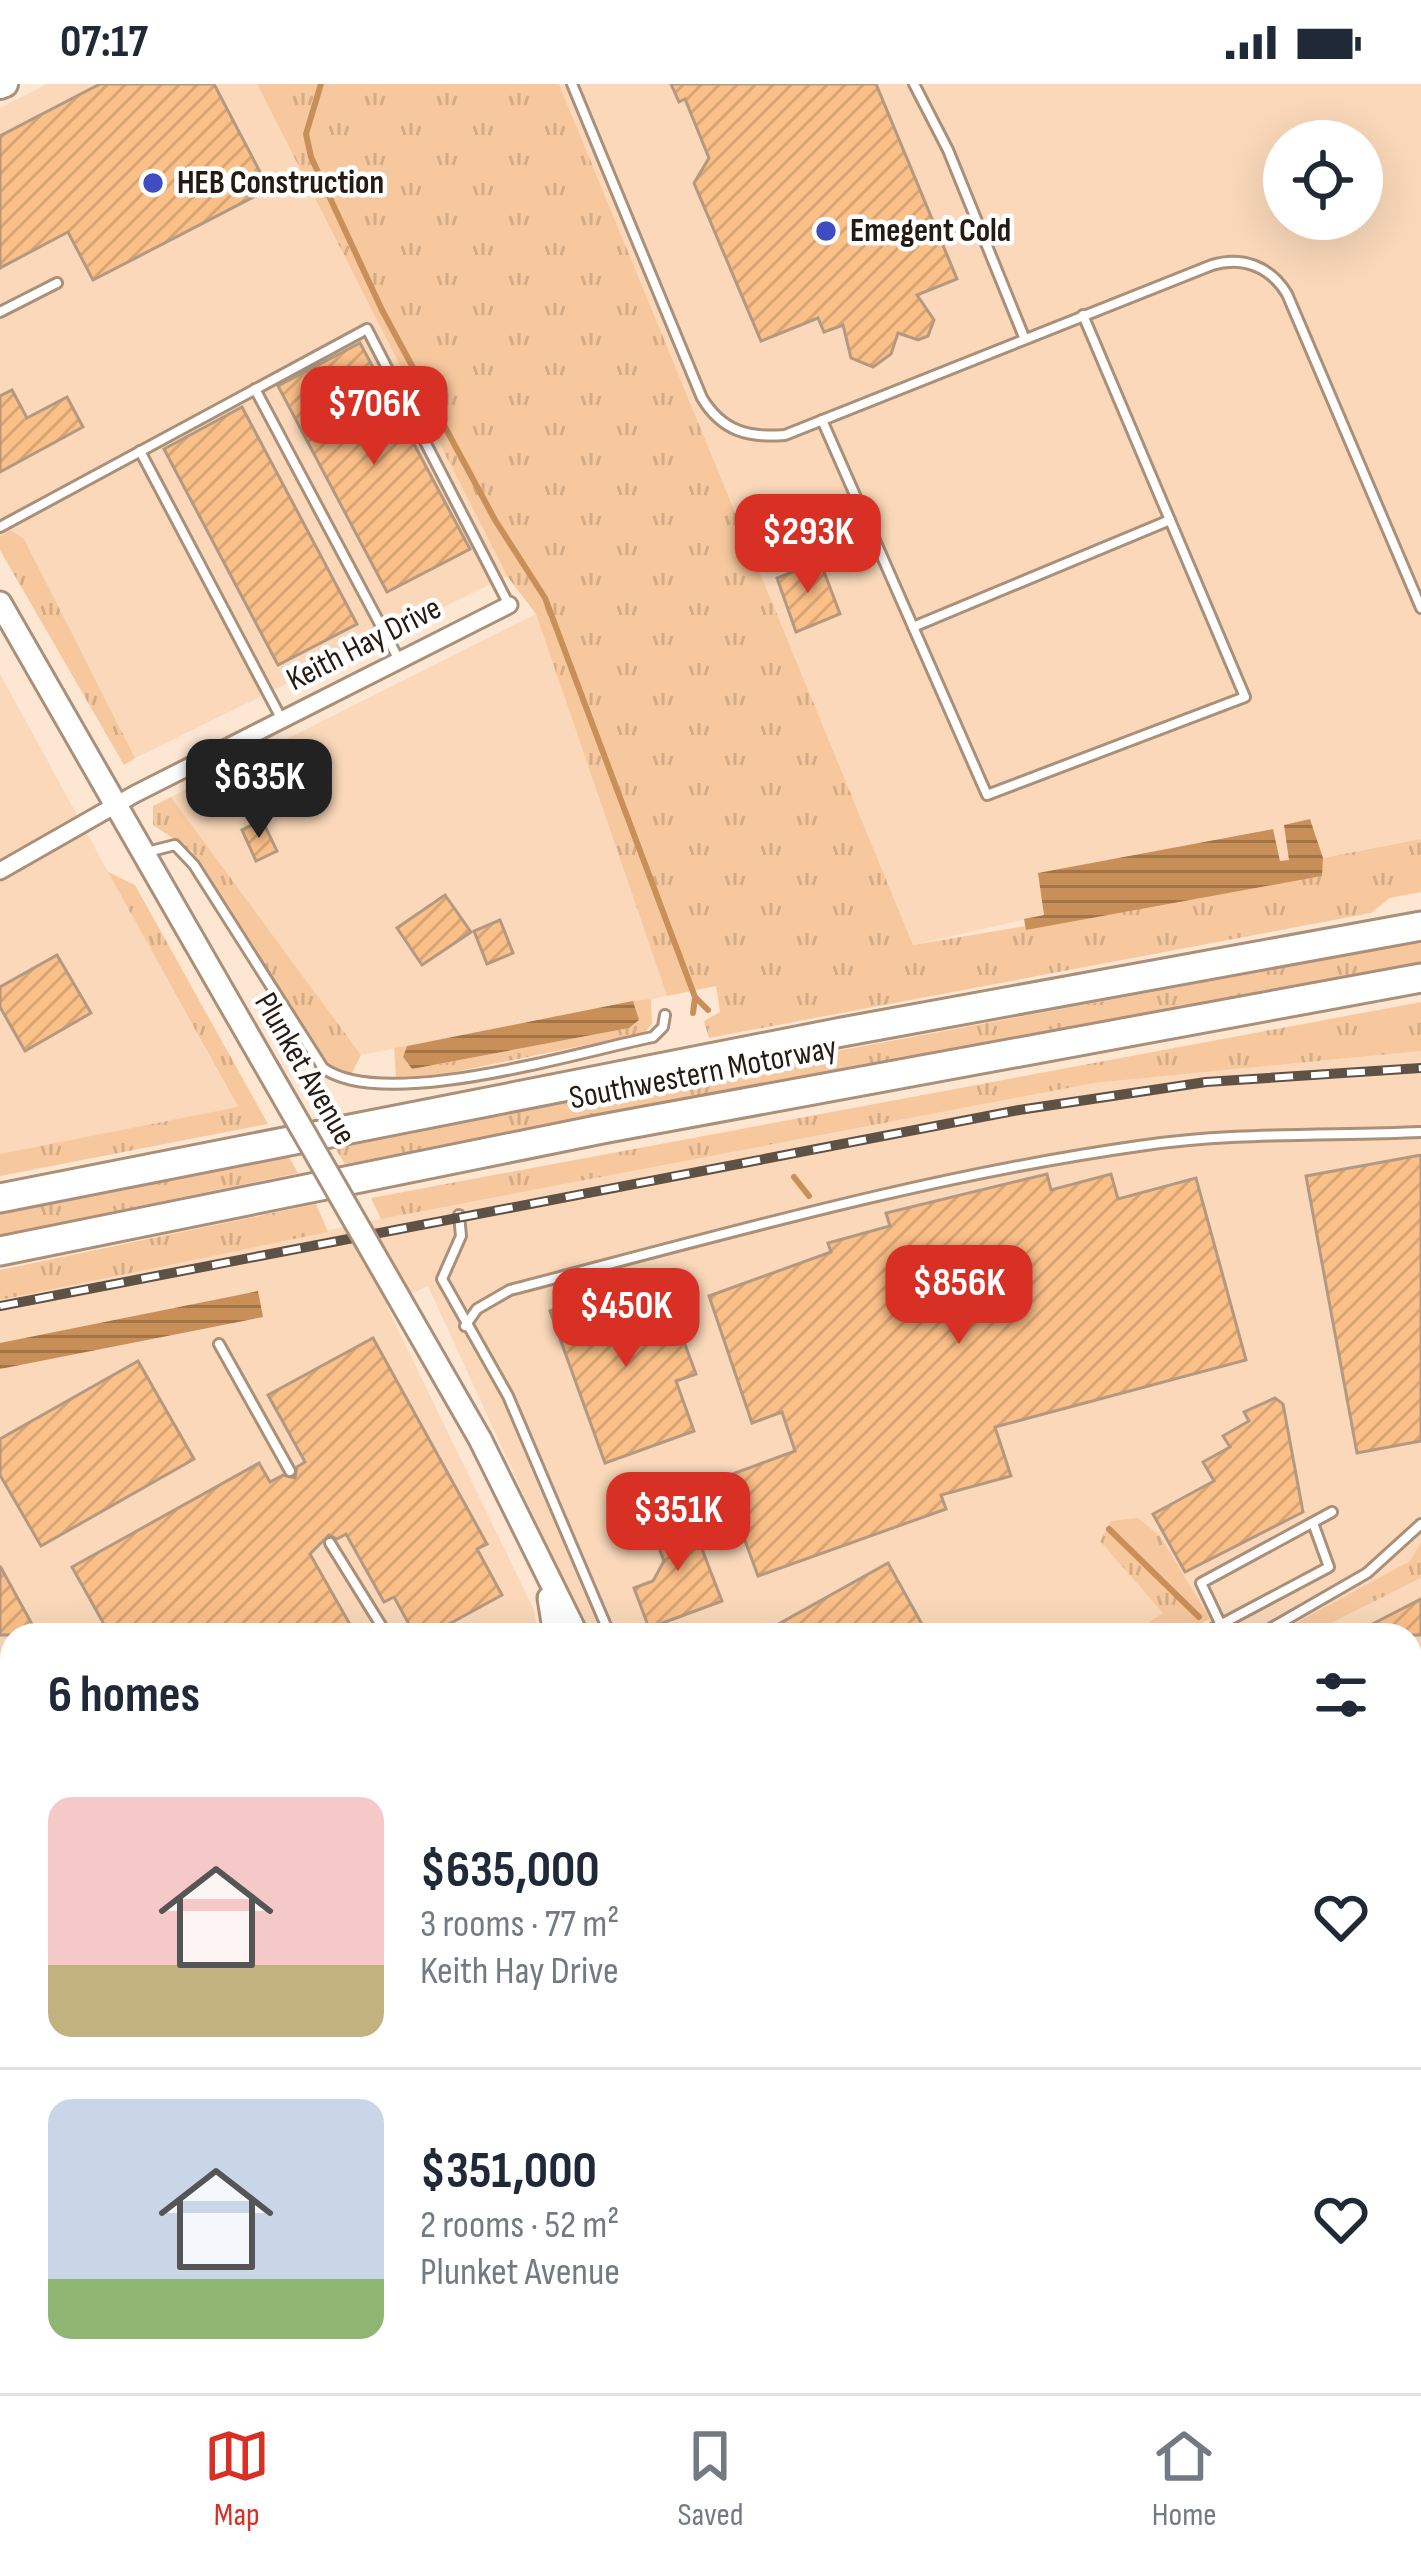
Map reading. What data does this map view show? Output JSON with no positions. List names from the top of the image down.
{
  "streets": {
    "highway": ["Southwestern Motorway"],
    "main road": ["Plunket Avenue"],
    "street": ["Keith Hay Drive"]
  },
  "crossings": [
    ["Keith Hay Drive", "Plunket Avenue"]
  ],
  "places": ["HEB Construction", "Emegent Cold"],
  "page": {
    "status": "07:17",
    "price": [
      "$706K",
      "$293K",
      "$635K",
      "$856K",
      "$450K",
      "$351K"
    ],
    "heading": "6 homes",
    "list": [
      {
        "name": "$635,000",
        "note": "3 rooms · 77 m² · Keith Hay Drive"
      },
      {
        "name": "$351,000",
        "note": "2 rooms · 52 m² · Plunket Avenue"
      }
    ],
    "tabs": ["Map", "Saved", "Home"]
  }
}
